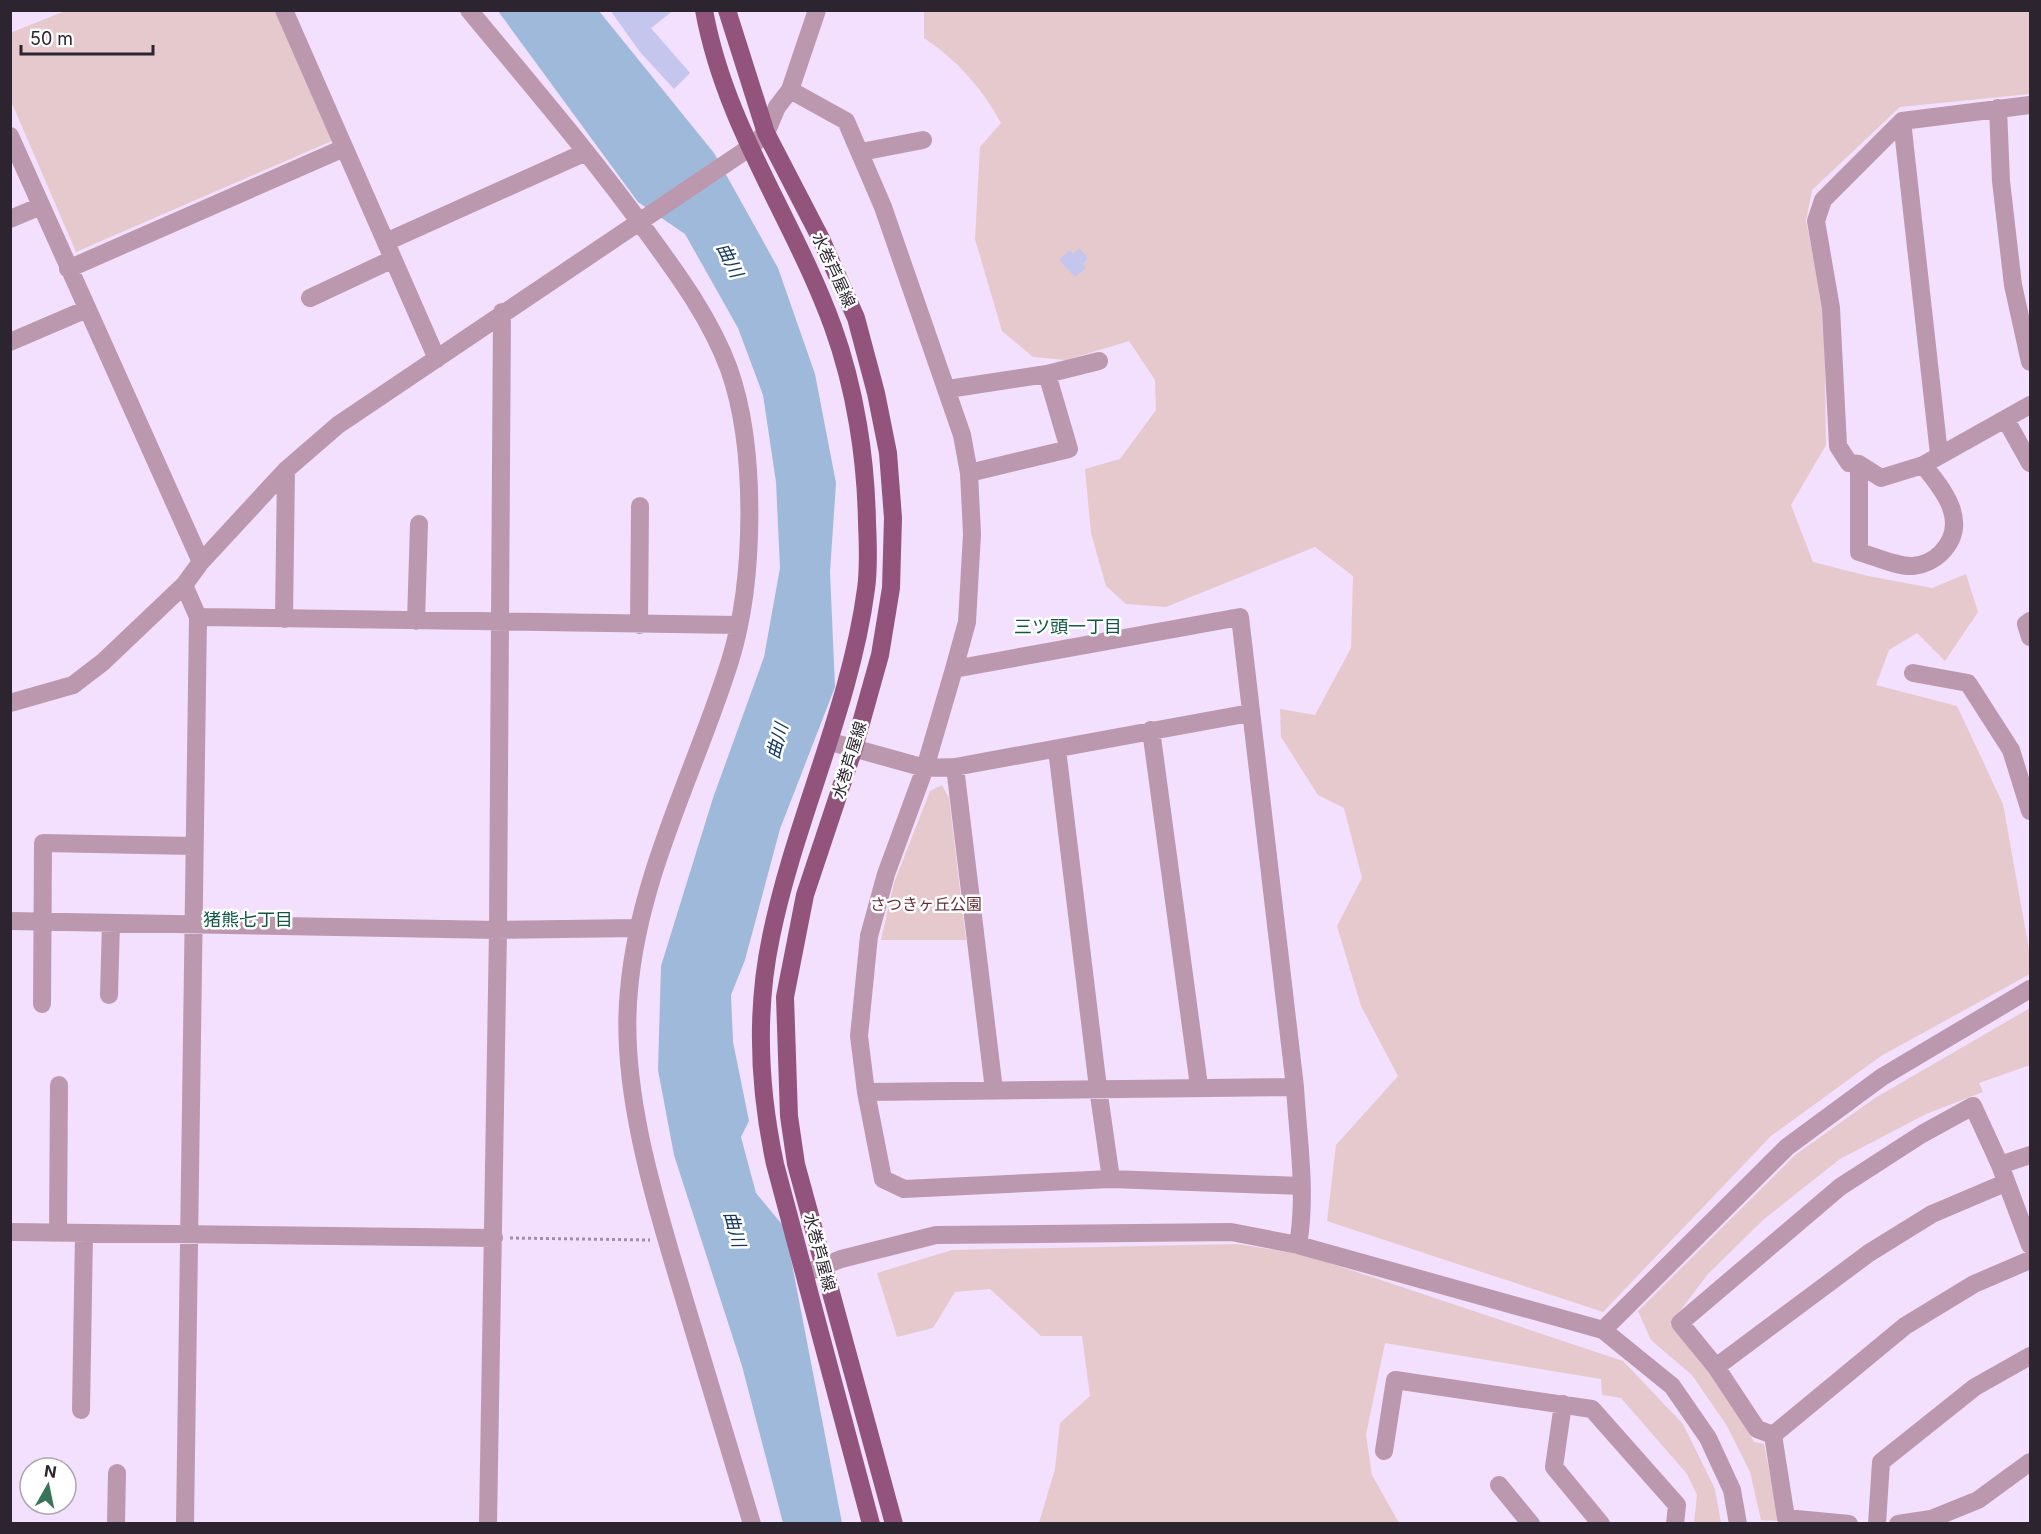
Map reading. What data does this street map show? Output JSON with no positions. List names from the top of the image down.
{
  "streets": {
    "main road": ["水巻芦屋線"]
  },
  "districts": ["三ツ頭一丁目", "猪熊七丁目"],
  "water": ["曲川"],
  "parks": ["さつきヶ丘公園"],
  "scale_bar": "50 m",
  "north": "top"
}
